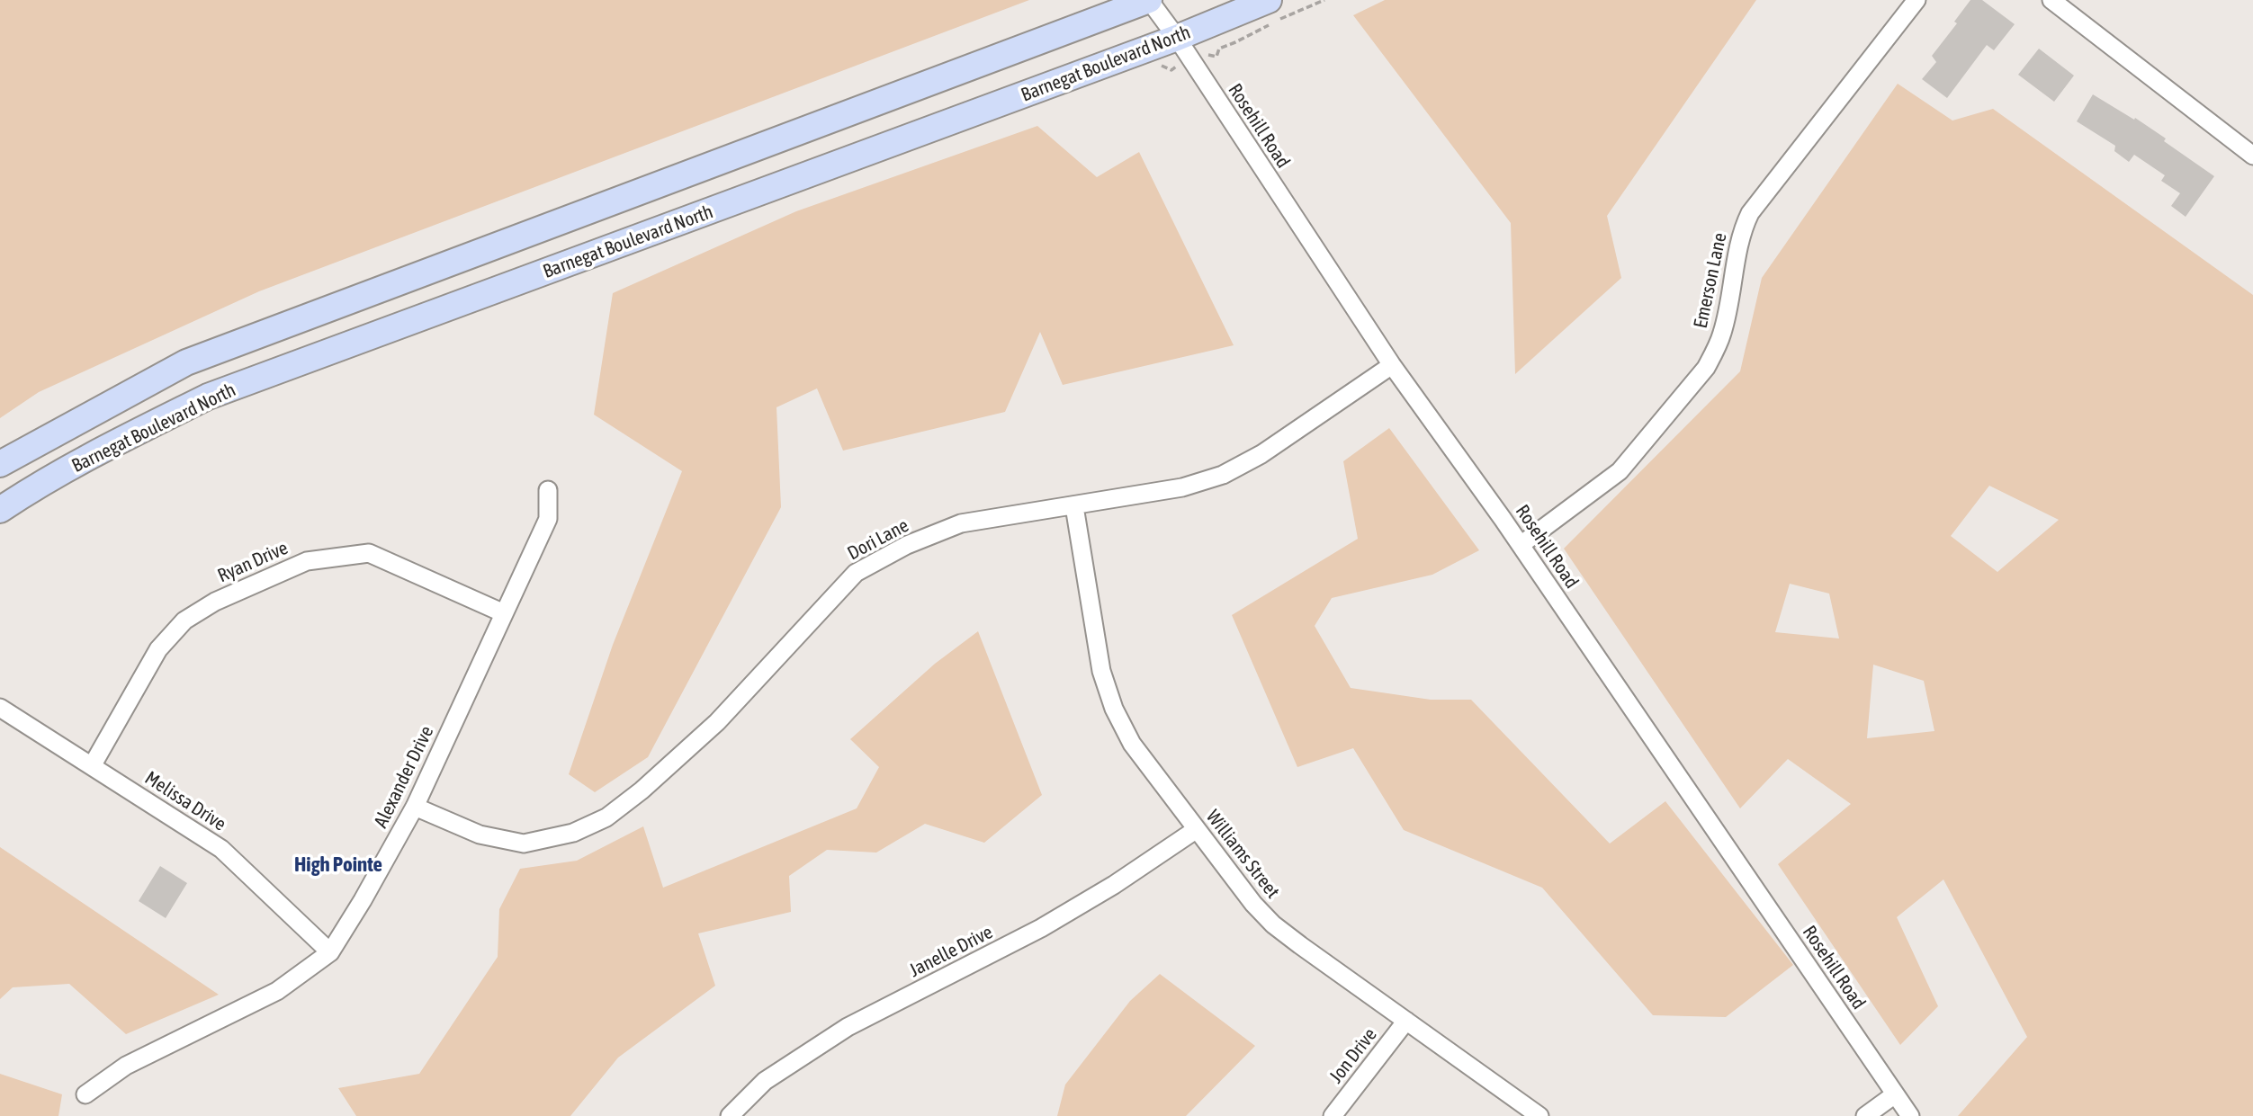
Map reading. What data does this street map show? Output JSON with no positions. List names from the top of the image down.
{
  "streets": {
    "street": [
      "Barnegat Boulevard North",
      "Rosehill Road",
      "Emerson Lane",
      "Dori Lane",
      "Ryan Drive",
      "Alexander Drive",
      "Melissa Drive",
      "Williams Street",
      "Janelle Drive",
      "Jon Drive"
    ]
  },
  "crossings": [
    ["Barnegat Boulevard North", "Rosehill Road"],
    ["Rosehill Road", "Emerson Lane"],
    ["Rosehill Road", "Dori Lane"],
    ["Dori Lane", "Alexander Drive"],
    ["Dori Lane", "Williams Street"],
    ["Ryan Drive", "Alexander Drive"],
    ["Ryan Drive", "Melissa Drive"],
    ["Alexander Drive", "Melissa Drive"],
    ["Williams Street", "Janelle Drive"],
    ["Williams Street", "Jon Drive"]
  ],
  "districts": ["High Pointe"]
}
